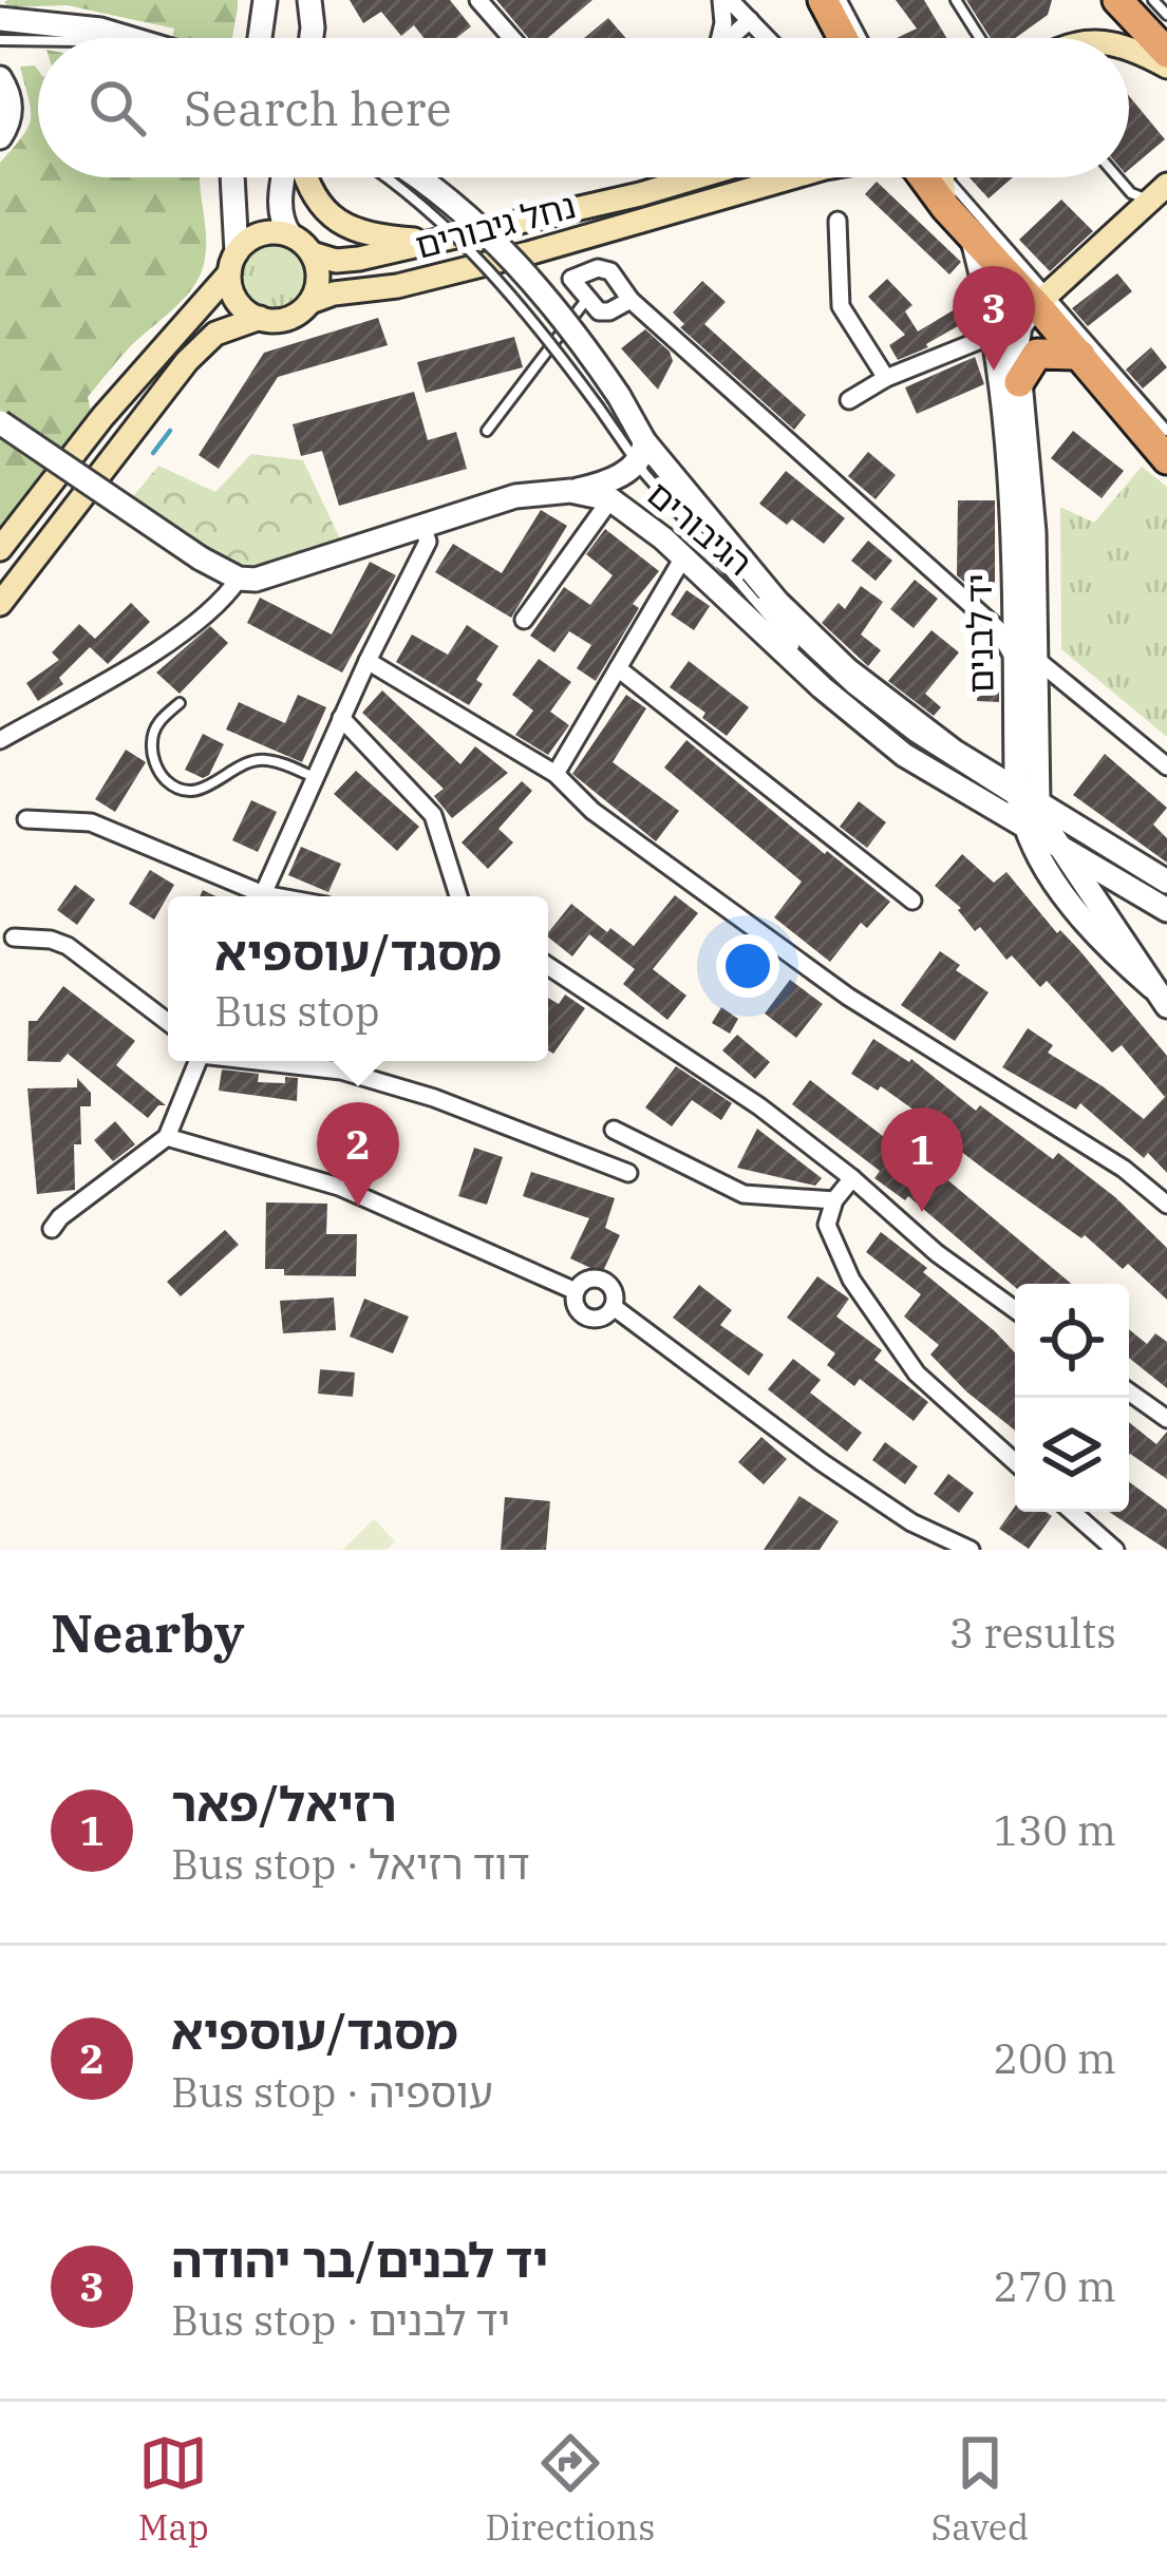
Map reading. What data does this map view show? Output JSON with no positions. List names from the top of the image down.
{
  "streets": {
    "main road": ["נחל גיבורים"],
    "street": ["הגיבורים", "יד לבנים"]
  },
  "crossings": [
    ["הגיבורים", "יד לבנים"]
  ],
  "page": {
    "search": "Search here",
    "pins": ["3", "2", "1"],
    "popup": ["מסגד/עוספיא", "Bus stop"],
    "heading": ["Nearby", "3 results"],
    "list": [
      {
        "mark": "1",
        "name": "רזיאל/פאר",
        "note": "Bus stop · דוד רזיאל",
        "value": "130 m"
      },
      {
        "mark": "2",
        "name": "מסגד/עוספיא",
        "note": "Bus stop · עוספיה",
        "value": "200 m"
      },
      {
        "mark": "3",
        "name": "יד לבנים/בר יהודה",
        "note": "Bus stop · יד לבנים",
        "value": "270 m"
      }
    ],
    "nav": ["Map", "Directions", "Saved"]
  }
}
